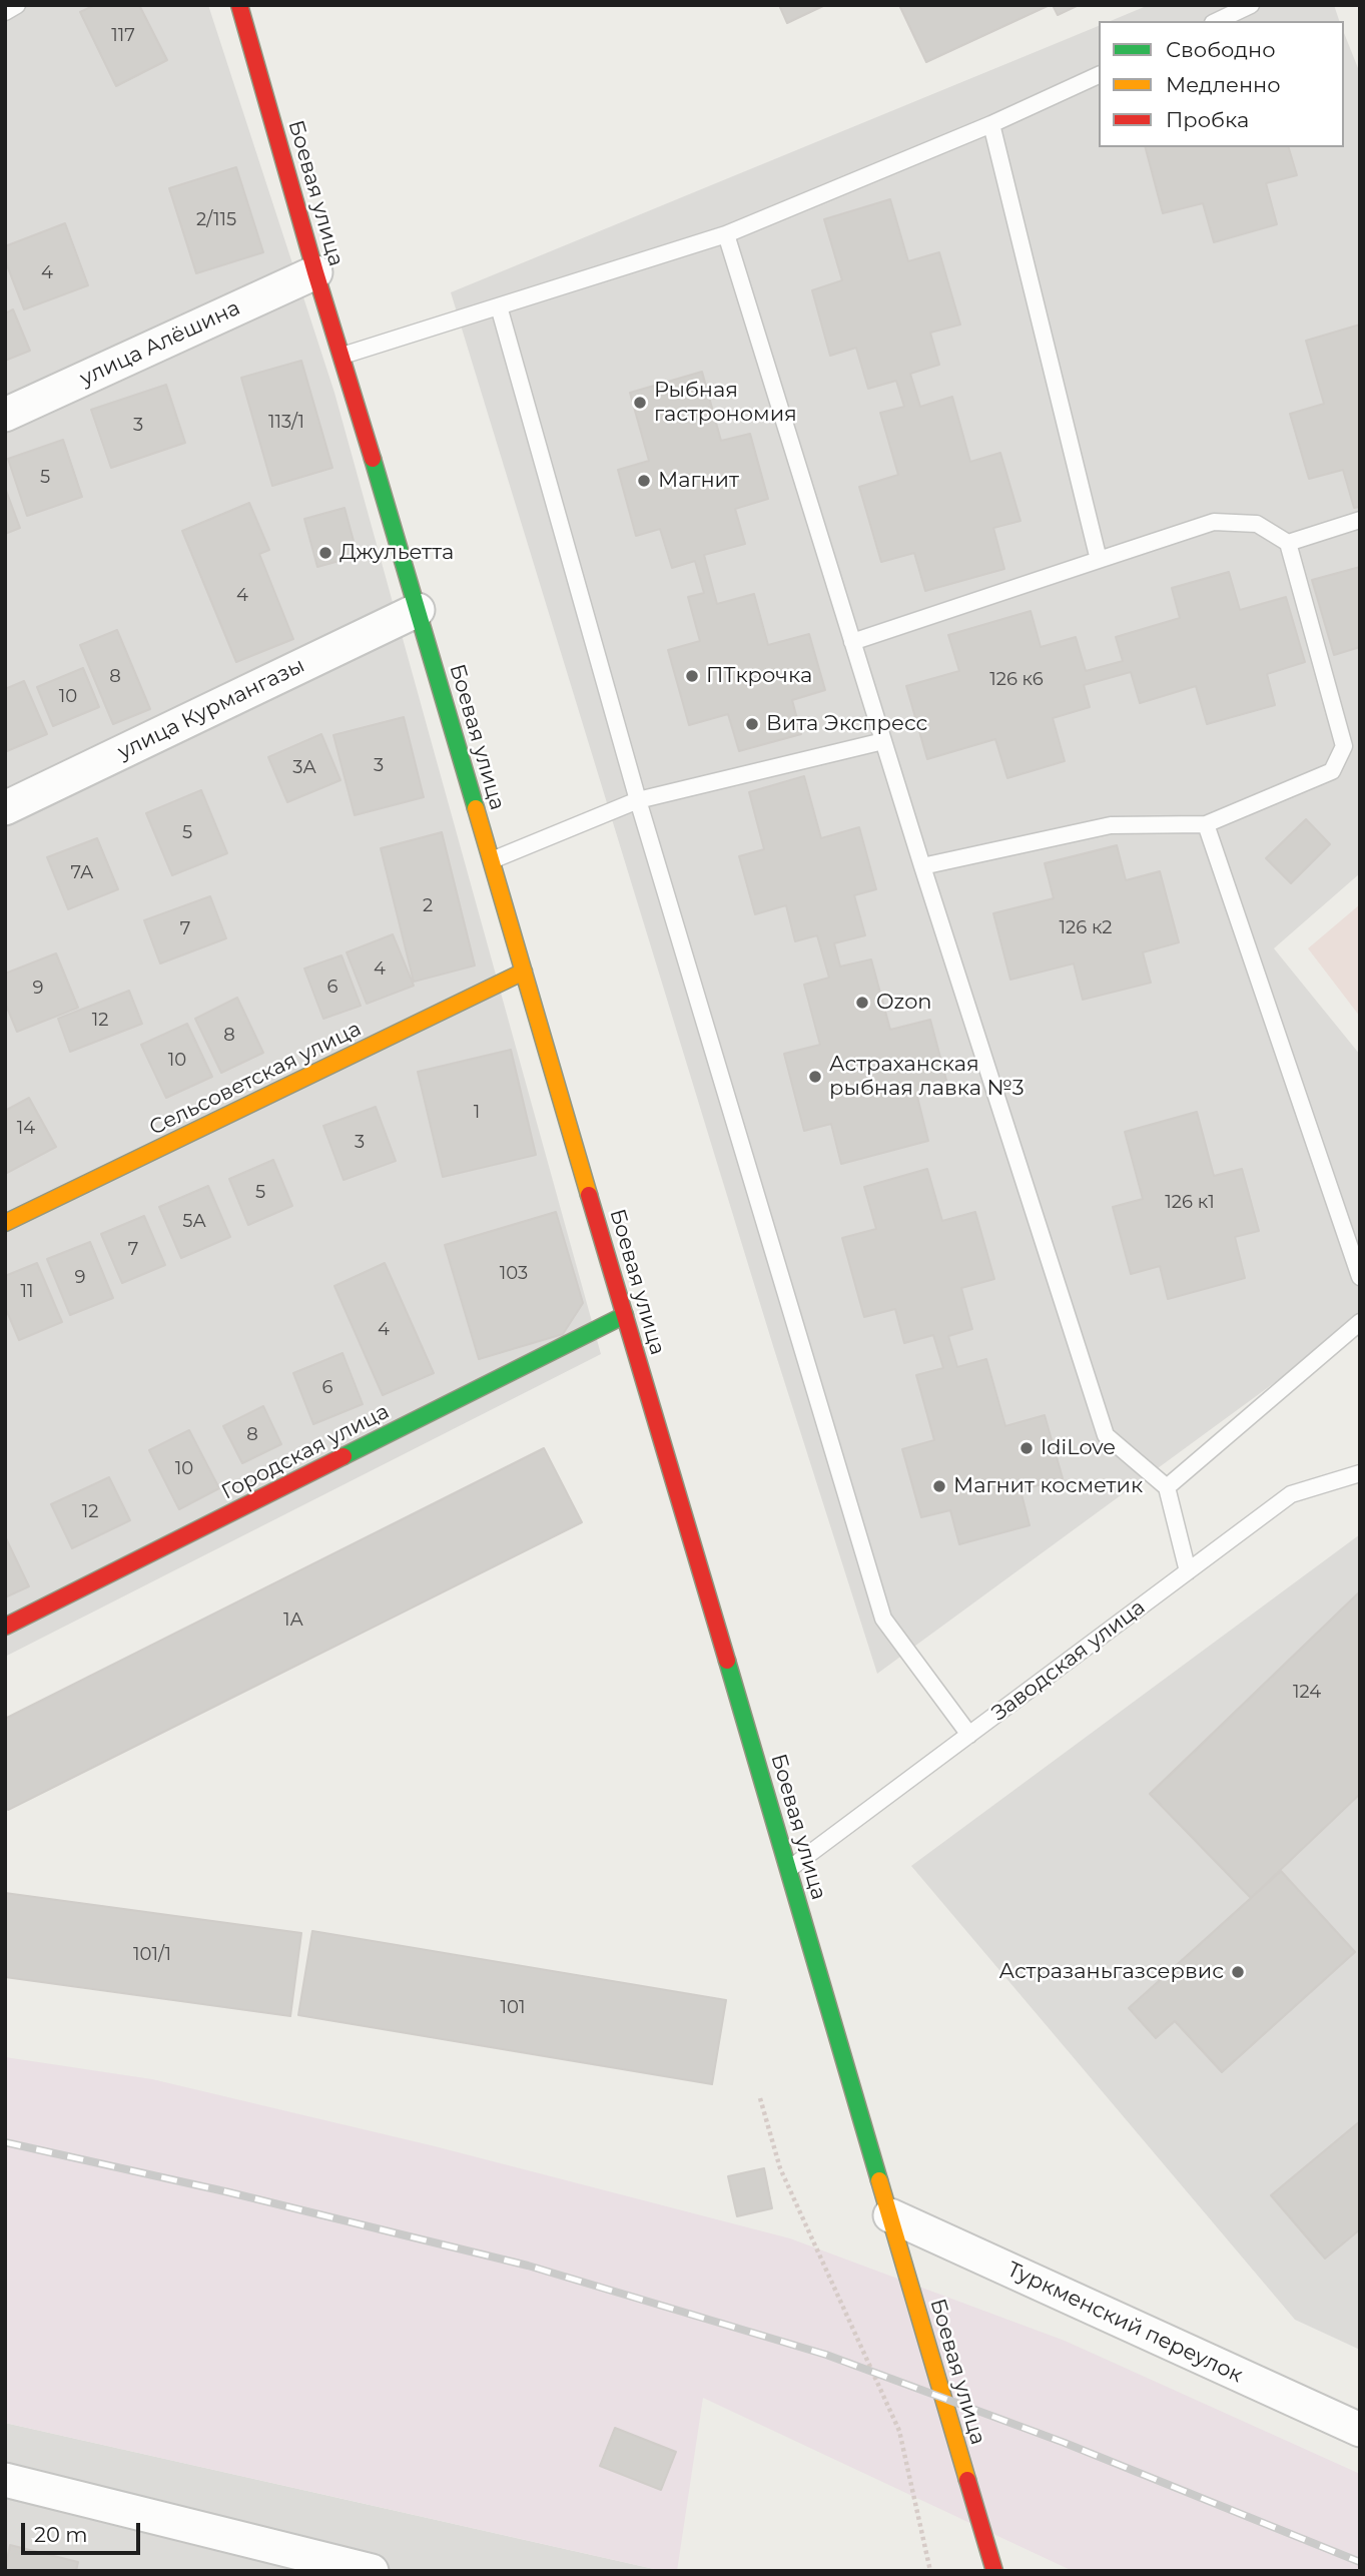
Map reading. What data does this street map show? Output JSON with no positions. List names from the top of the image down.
{
  "streets": {
    "main road": ["Боевая улица", "Сельсоветская улица", "Городская улица"],
    "street": ["улица Алёшина", "улица Курмангазы", "Туркменский переулок"],
    "lane": ["Заводская улица"]
  },
  "crossings": [
    ["Боевая улица", "улица Алёшина"],
    ["Боевая улица", "улица Курмангазы"],
    ["Боевая улица", "Сельсоветская улица"],
    ["Боевая улица", "Городская улица"],
    ["Боевая улица", "Заводская улица"],
    ["Боевая улица", "Туркменский переулок"]
  ],
  "places": [
    "Рыбная гастрономия",
    "Магнит",
    "Джульетта",
    "ПТкрочка",
    "Вита Экспресс",
    "Ozon",
    "Астраханская рыбная лавка №3",
    "IdiLove",
    "Магнит косметик",
    "Астразаньгазсервис"
  ],
  "house_numbers": [
    "117",
    "2/115",
    "4",
    "113/1",
    "3",
    "5",
    "4",
    "8",
    "126 к6",
    "10",
    "3",
    "3А",
    "5",
    "7А",
    "2",
    "126 к2",
    "7",
    "4",
    "6",
    "9",
    "12",
    "8",
    "10",
    "1",
    "14",
    "3",
    "5",
    "126 к1",
    "5А",
    "7",
    "103",
    "9",
    "11",
    "4",
    "6",
    "8",
    "10",
    "12",
    "1А",
    "124",
    "101/1",
    "101"
  ],
  "legend": ["Свободно", "Медленно", "Пробка"],
  "scale_bar": "20 m"
}
